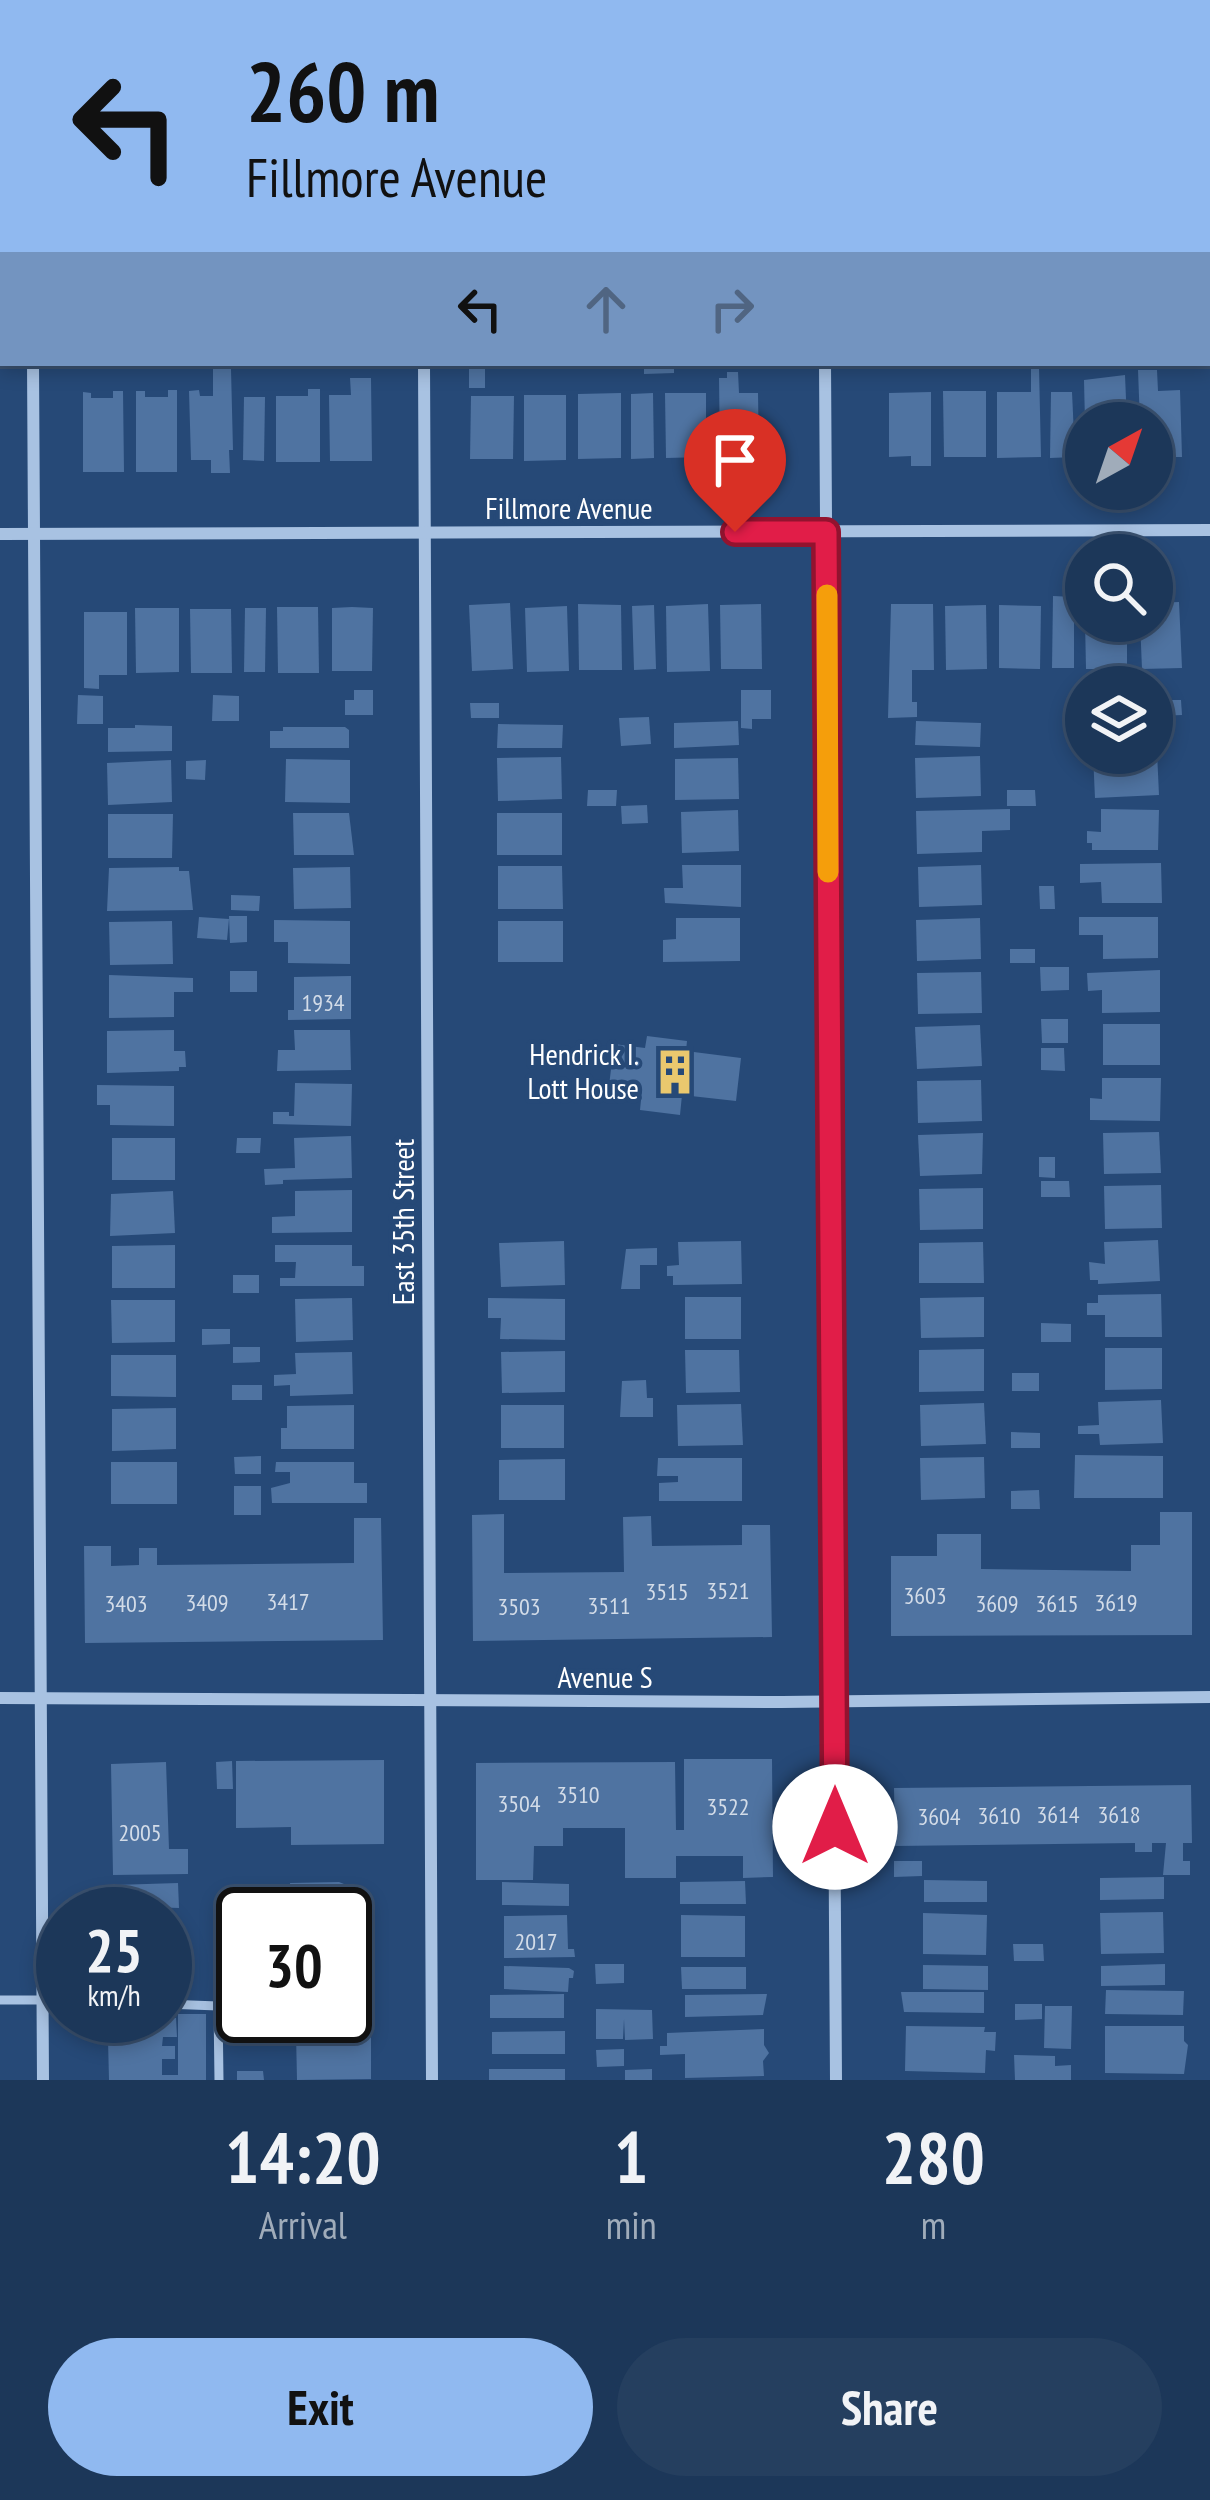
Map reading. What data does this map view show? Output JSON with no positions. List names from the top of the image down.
{
  "streets": {
    "street": ["Fillmore Avenue", "East 35th Street", "Avenue S"]
  },
  "crossings": [
    ["Fillmore Avenue", "East 35th Street"],
    ["East 35th Street", "Avenue S"]
  ],
  "places": {
    "building": ["Hendrick I. Lott House"]
  },
  "house_numbers": [
    "1934",
    "3521",
    "3515",
    "3603",
    "3417",
    "3409",
    "3619",
    "3403",
    "3609",
    "3615",
    "3511",
    "3503",
    "3510",
    "3504",
    "3522",
    "3614",
    "3618",
    "3610",
    "3604",
    "2005",
    "2017"
  ],
  "north": "top right",
  "page": {
    "turn": ["260 m", "Fillmore Avenue"],
    "speed": "25 km/h",
    "limit": "30",
    "eta": [
      "14:20",
      "Arrival",
      "1",
      "min",
      "280",
      "m"
    ],
    "buttons": ["Exit", "Share"]
  }
}
